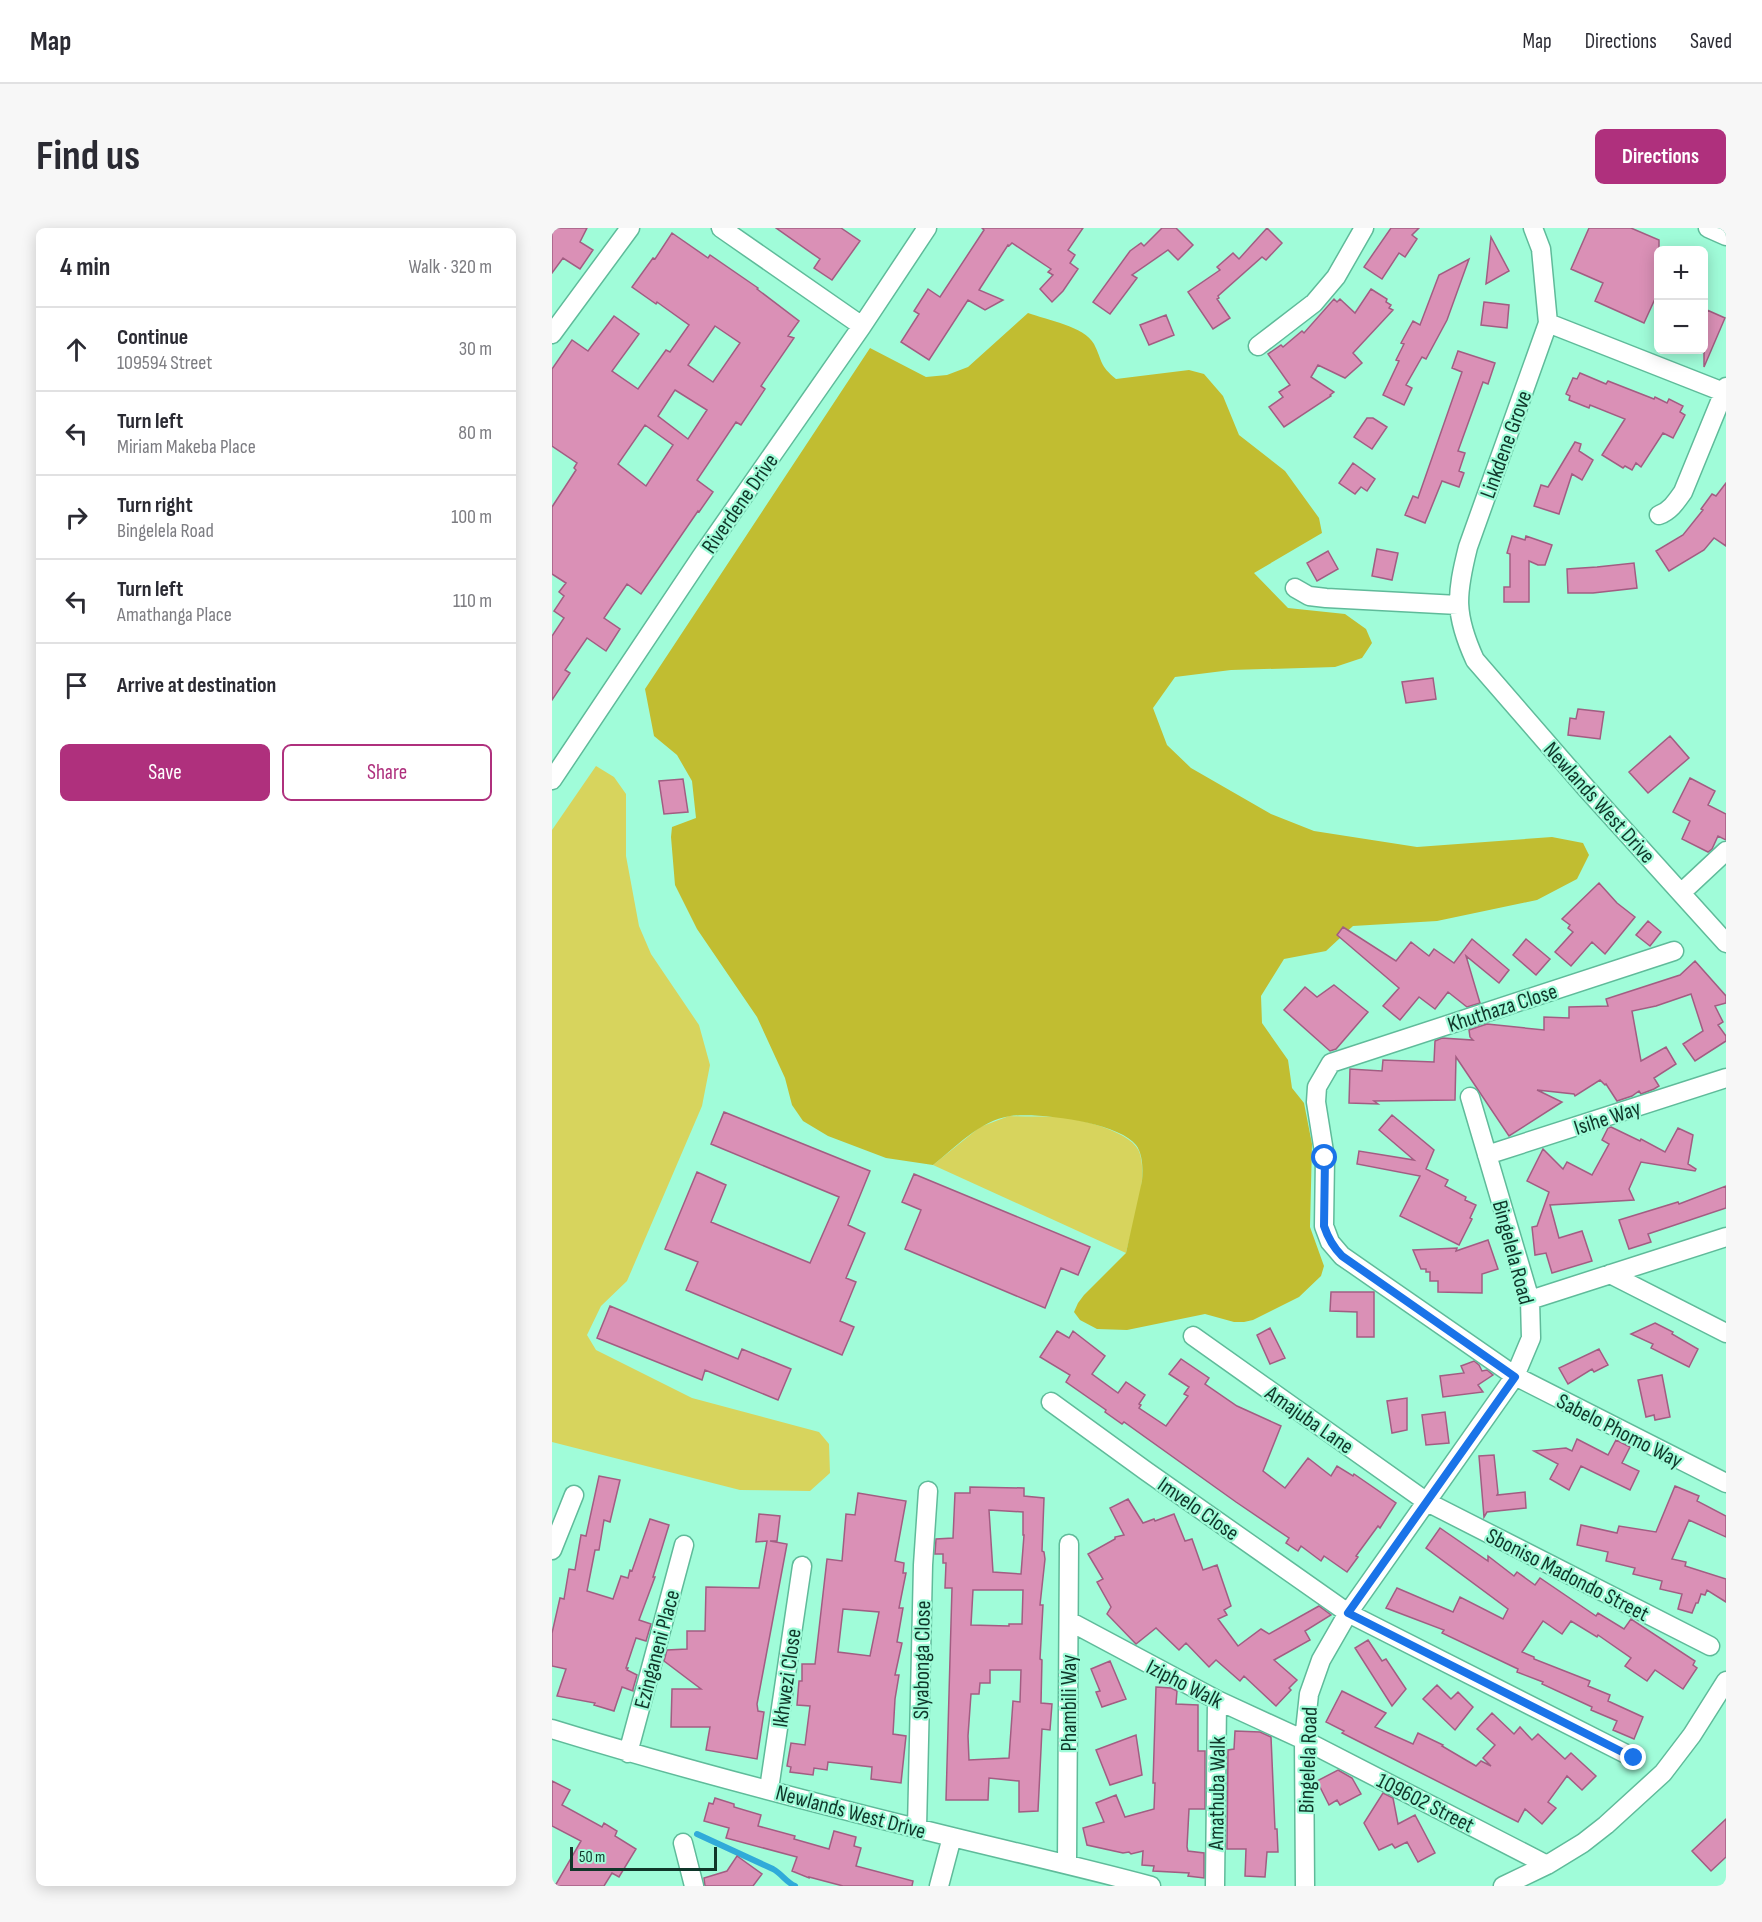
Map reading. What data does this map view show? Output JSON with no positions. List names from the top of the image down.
{
  "streets": {
    "street": [
      "Linkdene Grove",
      "Riverdene Drive",
      "Newlands West Drive",
      "Khuthaza Close",
      "Isihe Way",
      "Bingelela Road",
      "Amajuba Lane",
      "Sabelo Phomo Way",
      "Imvelo Close",
      "Sboniso Madondo Street",
      "Ezinganeni Place",
      "Slyabonga Close",
      "Ikhwezi Close",
      "Izipho Walk",
      "Phambili Way",
      "Amathuba Walk",
      "109602 Street"
    ]
  },
  "crossings": [
    ["Linkdene Grove", "Newlands West Drive"],
    ["Newlands West Drive", "Ezinganeni Place"],
    ["Newlands West Drive", "Slyabonga Close"],
    ["Newlands West Drive", "Ikhwezi Close"],
    ["Newlands West Drive", "Phambili Way"],
    ["Khuthaza Close", "Sabelo Phomo Way"],
    ["Isihe Way", "Bingelela Road"],
    ["Bingelela Road", "Amajuba Lane"],
    ["Bingelela Road", "Sabelo Phomo Way"],
    ["Bingelela Road", "Imvelo Close"],
    ["Bingelela Road", "Sboniso Madondo Street"],
    ["Bingelela Road", "Izipho Walk"],
    ["Bingelela Road", "109602 Street"],
    ["Amajuba Lane", "Sboniso Madondo Street"],
    ["Izipho Walk", "Phambili Way"],
    ["Izipho Walk", "Amathuba Walk"],
    ["Izipho Walk", "109602 Street"]
  ],
  "scale_bar": "50 m",
  "page": {
    "header": "Map",
    "nav": ["Map", "Directions", "Saved"],
    "buttons": [
      "Directions",
      ["Save", "Share"]
    ],
    "title": "Find us",
    "heading": ["4 min", "Walk · 320 m"],
    "map_buttons": ["+", "−"],
    "list": [
      ["Continue", "109594 Street", "30 m"],
      ["Turn left", "Miriam Makeba Place", "80 m"],
      ["Turn right", "Bingelela Road", "100 m"],
      ["Turn left", "Amathanga Place", "110 m"],
      "Arrive at destination"
    ],
    "scale": "50 m"
  }
}
